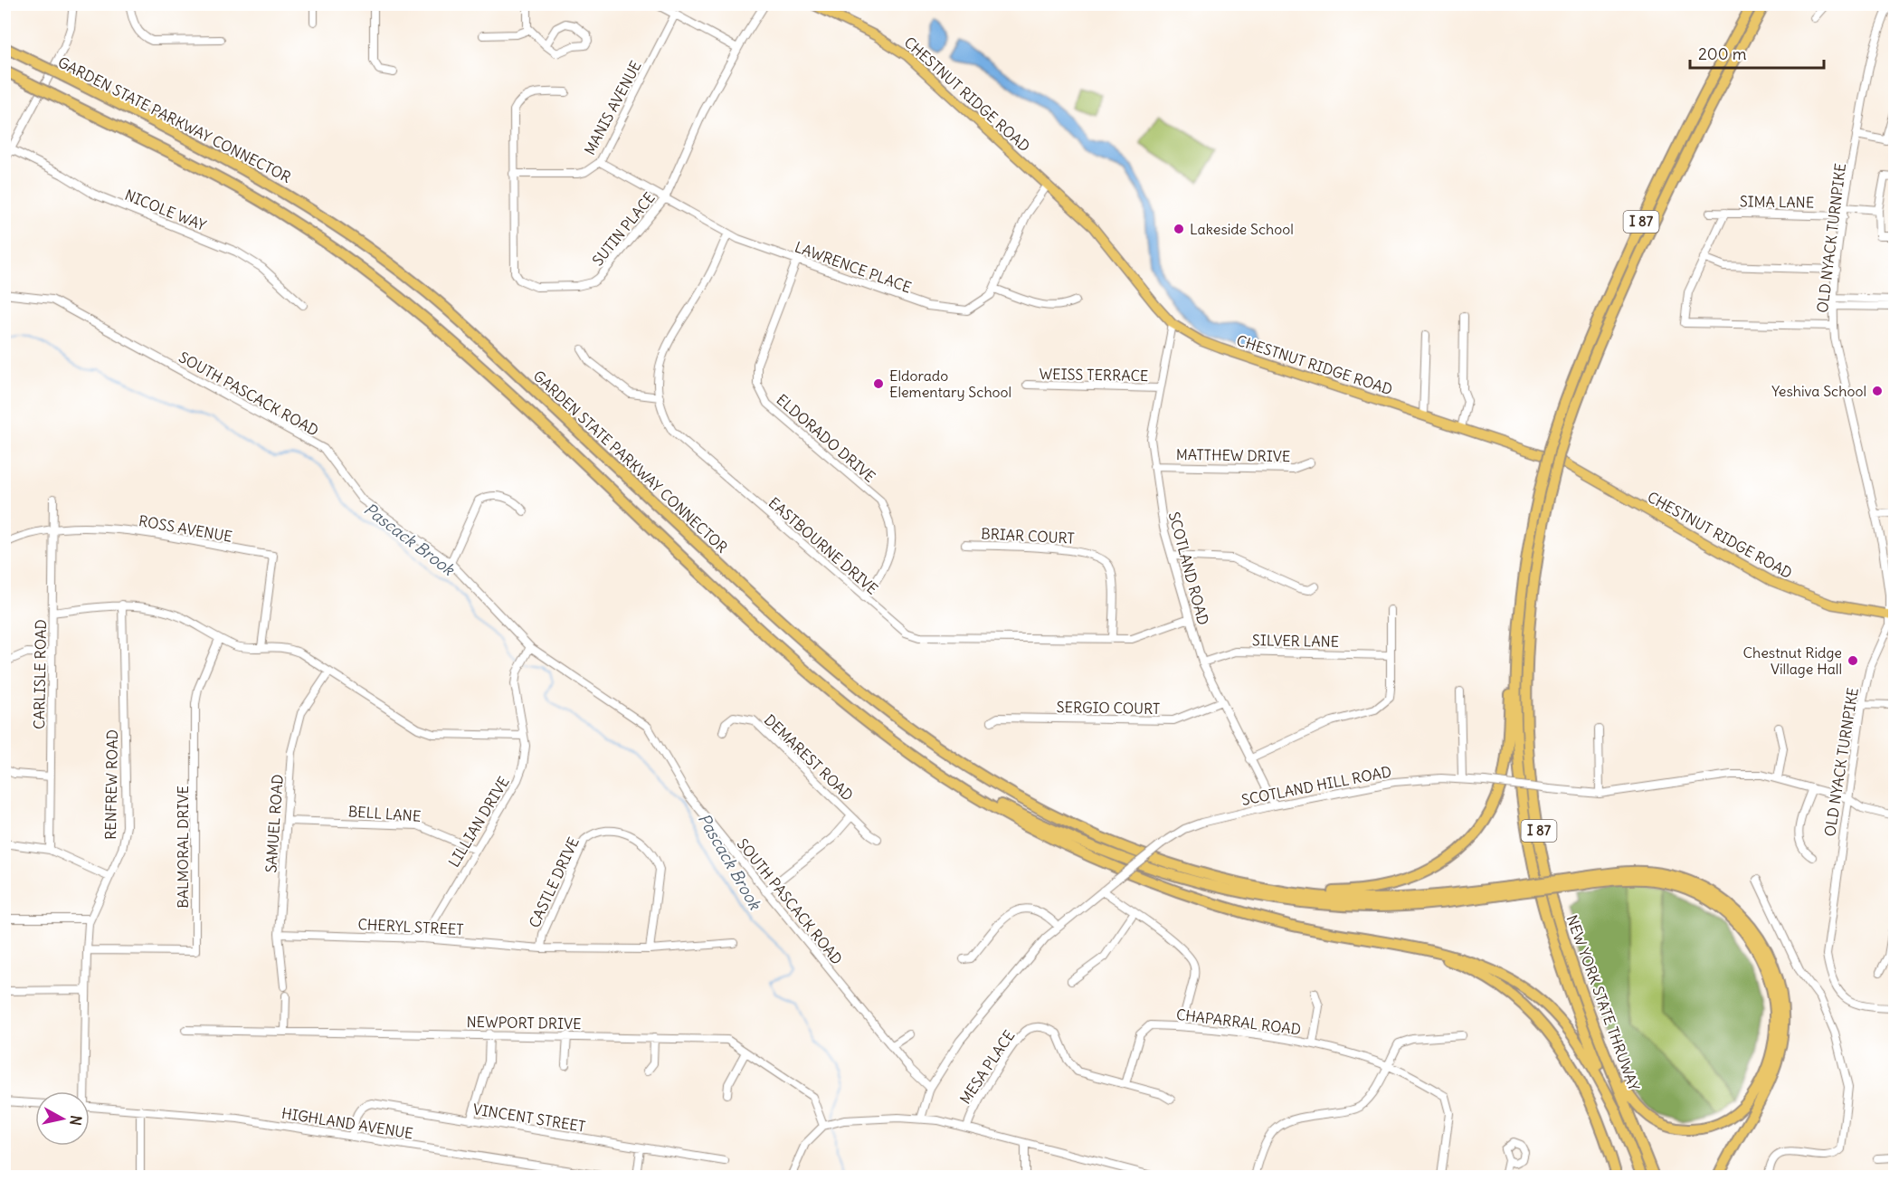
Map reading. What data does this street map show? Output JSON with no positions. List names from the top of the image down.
{
  "streets": {
    "highway": ["GARDEN STATE PARKWAY CONNECTOR", "I 87", "NEW YORK STATE THRUWAY"],
    "main road": ["CHESTNUT RIDGE ROAD"],
    "street": [
      "MANIS AVENUE",
      "SIMA LANE",
      "NICOLE WAY",
      "SUTIN PLACE",
      "OLD NYACK TURNPIKE",
      "LAWRENCE PLACE",
      "WEISS TERRACE",
      "SOUTH PASCACK ROAD",
      "ELDORADO DRIVE",
      "MATTHEW DRIVE",
      "ROSS AVENUE",
      "BRIAR COURT",
      "EASTBOURNE DRIVE",
      "SCOTLAND ROAD",
      "SILVER LANE",
      "CARLISLE ROAD",
      "SERGIO COURT",
      "DEMAREST ROAD",
      "RENFREW ROAD",
      "SCOTLAND HILL ROAD",
      "BELL LANE",
      "LILLIAN DRIVE",
      "SAMUEL ROAD",
      "BALMORAL DRIVE",
      "CASTLE DRIVE",
      "CHERYL STREET",
      "CHAPARRAL ROAD",
      "NEWPORT DRIVE",
      "MESA PLACE",
      "VINCENT STREET",
      "HIGHLAND AVENUE"
    ]
  },
  "crossings": [
    ["CHESTNUT RIDGE ROAD", "OLD NYACK TURNPIKE"],
    ["CHESTNUT RIDGE ROAD", "LAWRENCE PLACE"],
    ["CHESTNUT RIDGE ROAD", "SCOTLAND ROAD"],
    ["MANIS AVENUE", "SUTIN PLACE"],
    ["MANIS AVENUE", "LAWRENCE PLACE"],
    ["SIMA LANE", "OLD NYACK TURNPIKE"],
    ["SUTIN PLACE", "LAWRENCE PLACE"],
    ["OLD NYACK TURNPIKE", "SCOTLAND HILL ROAD"],
    ["LAWRENCE PLACE", "ELDORADO DRIVE"],
    ["LAWRENCE PLACE", "EASTBOURNE DRIVE"],
    ["WEISS TERRACE", "SCOTLAND ROAD"],
    ["SOUTH PASCACK ROAD", "SCOTLAND HILL ROAD"],
    ["SOUTH PASCACK ROAD", "LILLIAN DRIVE"],
    ["ELDORADO DRIVE", "EASTBOURNE DRIVE"],
    ["MATTHEW DRIVE", "SCOTLAND ROAD"],
    ["ROSS AVENUE", "CARLISLE ROAD"],
    ["BRIAR COURT", "EASTBOURNE DRIVE"],
    ["EASTBOURNE DRIVE", "SCOTLAND ROAD"],
    ["SCOTLAND ROAD", "SILVER LANE"],
    ["SCOTLAND ROAD", "SERGIO COURT"],
    ["SCOTLAND ROAD", "SCOTLAND HILL ROAD"],
    ["RENFREW ROAD", "BALMORAL DRIVE"],
    ["BELL LANE", "LILLIAN DRIVE"],
    ["BELL LANE", "SAMUEL ROAD"],
    ["LILLIAN DRIVE", "CHERYL STREET"],
    ["SAMUEL ROAD", "CHERYL STREET"],
    ["CASTLE DRIVE", "CHERYL STREET"],
    ["CHAPARRAL ROAD", "MESA PLACE"],
    ["VINCENT STREET", "HIGHLAND AVENUE"]
  ],
  "water": ["Pascack Brook"],
  "places": [
    "Lakeside School",
    "Eldorado Elementary School",
    "Yeshiva School",
    "Chestnut Ridge Village Hall"
  ],
  "scale_bar": "200 m",
  "north": "right"
}
